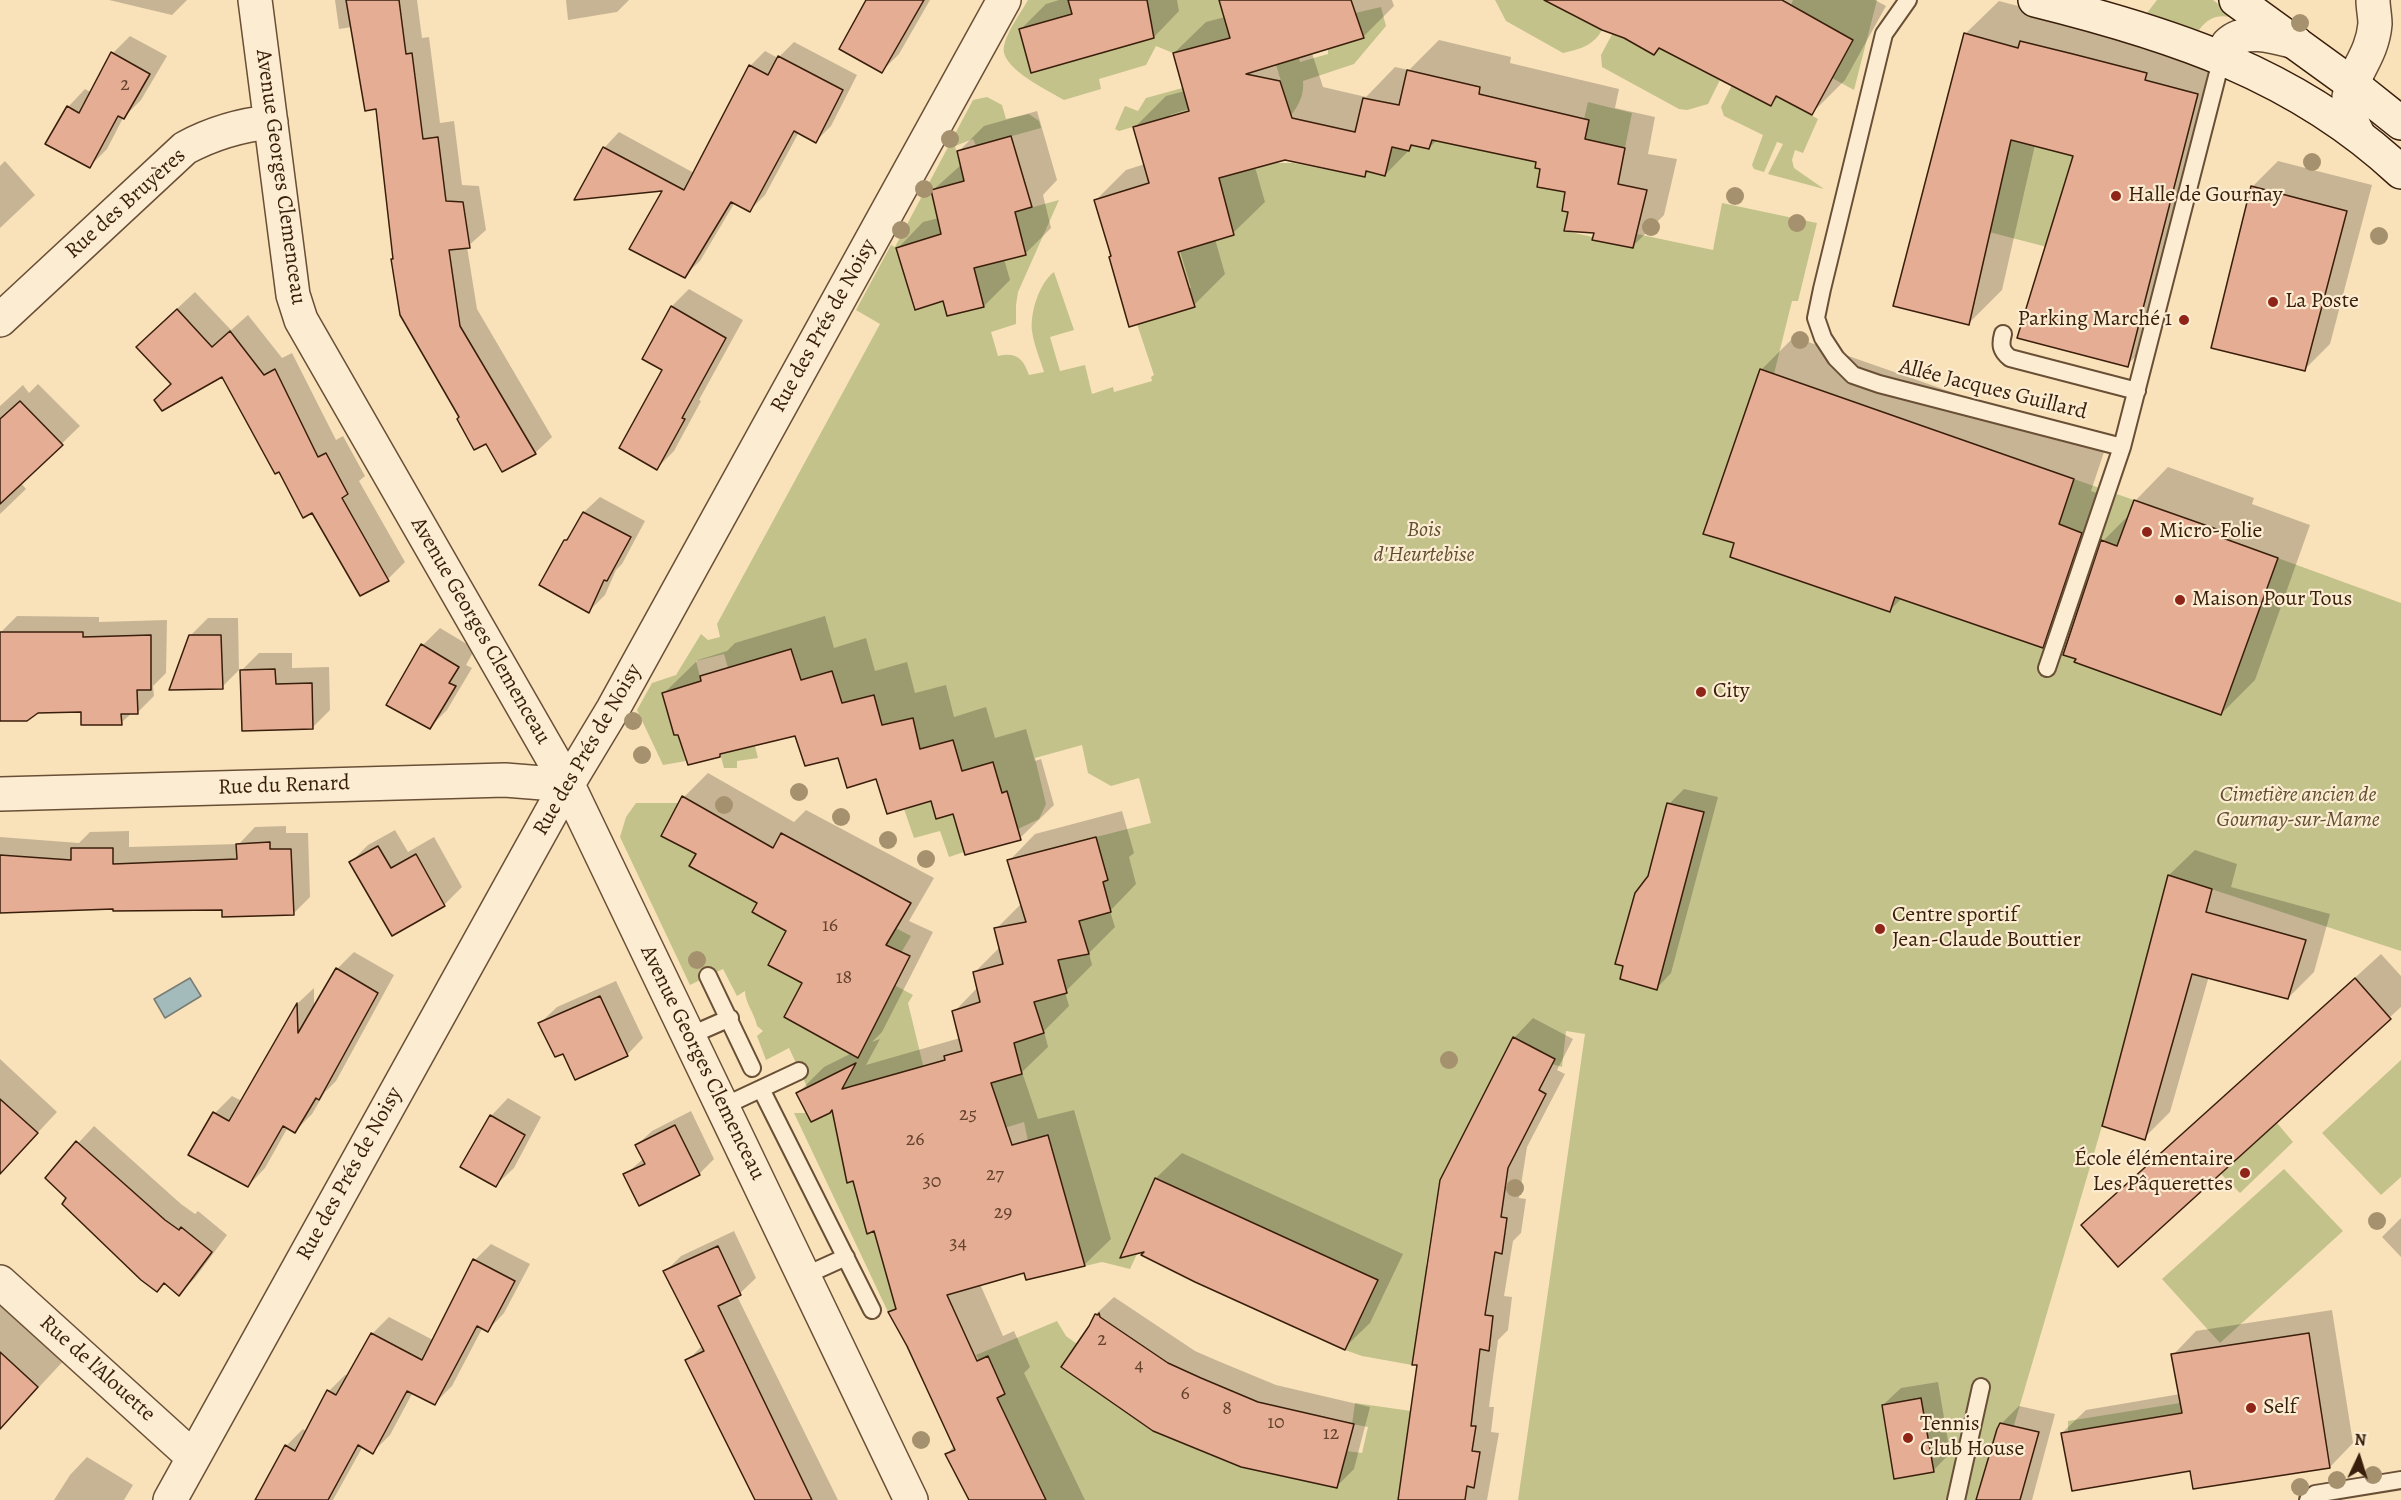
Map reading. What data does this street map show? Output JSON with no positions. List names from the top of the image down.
{
  "streets": {
    "street": [
      "Avenue Georges Clemenceau",
      "Rue des Bruyères",
      "Rue des Prés de Noisy",
      "Rue du Renard",
      "Rue de l'Alouette"
    ],
    "lane": ["Allée Jacques Guillard"]
  },
  "crossings": [
    ["Avenue Georges Clemenceau", "Rue des Bruyères"],
    ["Avenue Georges Clemenceau", "Rue des Prés de Noisy"],
    ["Avenue Georges Clemenceau", "Rue du Renard"],
    ["Rue des Prés de Noisy", "Rue du Renard"],
    ["Rue des Prés de Noisy", "Rue de l'Alouette"]
  ],
  "parks": ["Bois d'Heurtebise", "Cimetière ancien de Gournay-sur-Marne"],
  "places": [
    "Halle de Gournay",
    "La Poste",
    "Parking Marché 1",
    "Micro-Folie",
    "Maison Pour Tous",
    "City",
    "Centre sportif Jean-Claude Bouttier",
    "École élémentaire Les Pâquerettes",
    "Self",
    "Tennis Club House"
  ],
  "house_numbers": [
    "2",
    "16",
    "18",
    "25",
    "26",
    "27",
    "30",
    "29",
    "34",
    "2",
    "4",
    "6",
    "8",
    "10",
    "12"
  ],
  "north": "top"
}
